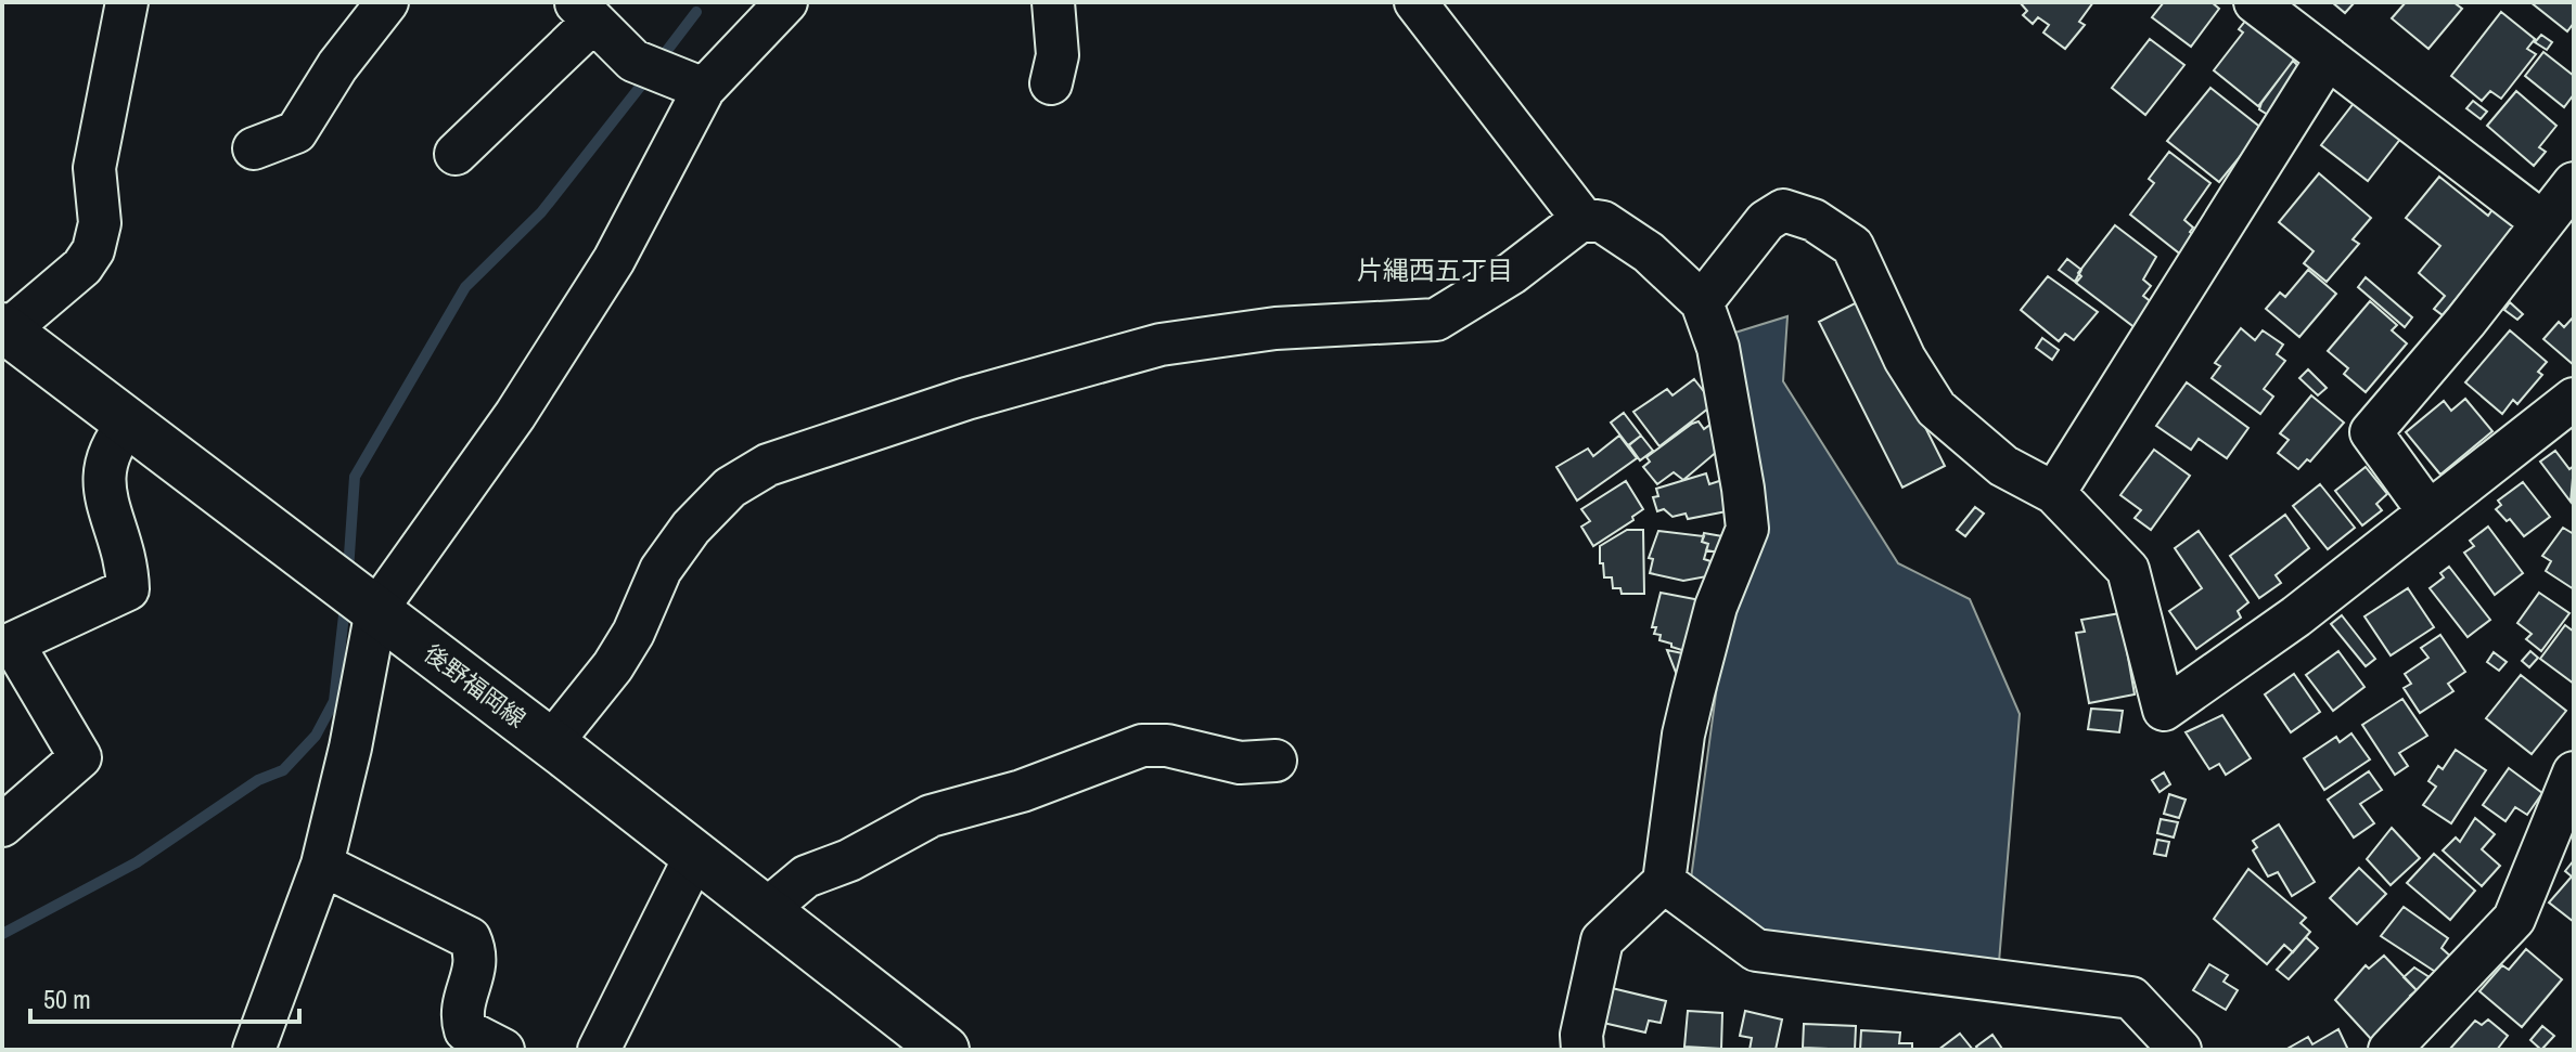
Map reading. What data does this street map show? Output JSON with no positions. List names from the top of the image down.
{
  "streets": {
    "main road": ["後野福岡線"]
  },
  "districts": ["片縄西五丁目"],
  "scale_bar": "50 m"
}
